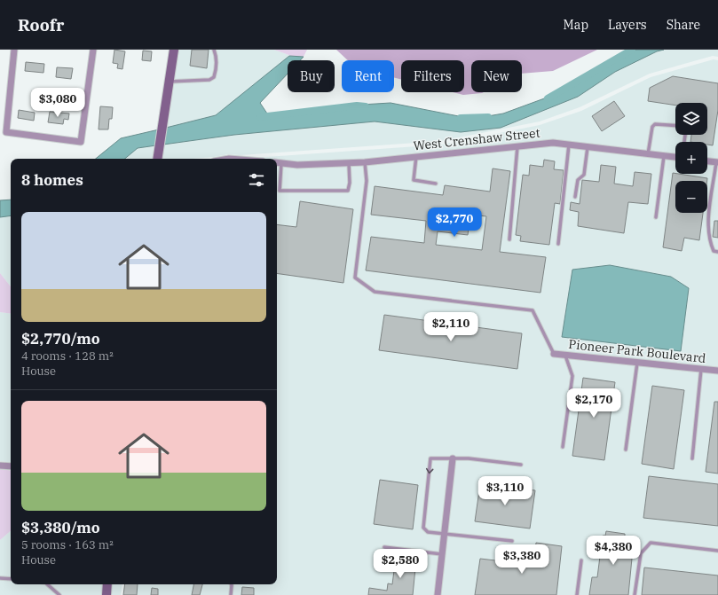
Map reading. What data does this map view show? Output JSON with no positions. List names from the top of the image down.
{
  "streets": {
    "street": ["West Crenshaw Street", "Pioneer Park Boulevard"]
  },
  "page": {
    "header": "Roofr",
    "nav": ["Map", "Layers", "Share"],
    "chip": [
      "Buy",
      "Rent",
      "Filters",
      "New"
    ],
    "price": [
      "$3,080",
      "$2,770",
      "$2,110",
      "$2,170",
      "$3,110",
      "$4,380",
      "$3,380",
      "$2,580"
    ],
    "map_buttons": ["+", "−"],
    "heading": "8 homes",
    "list": [
      {
        "name": "$2,770/mo",
        "note": "4 rooms · 128 m² · House"
      },
      {
        "name": "$3,380/mo",
        "note": "5 rooms · 163 m² · House"
      }
    ]
  }
}
